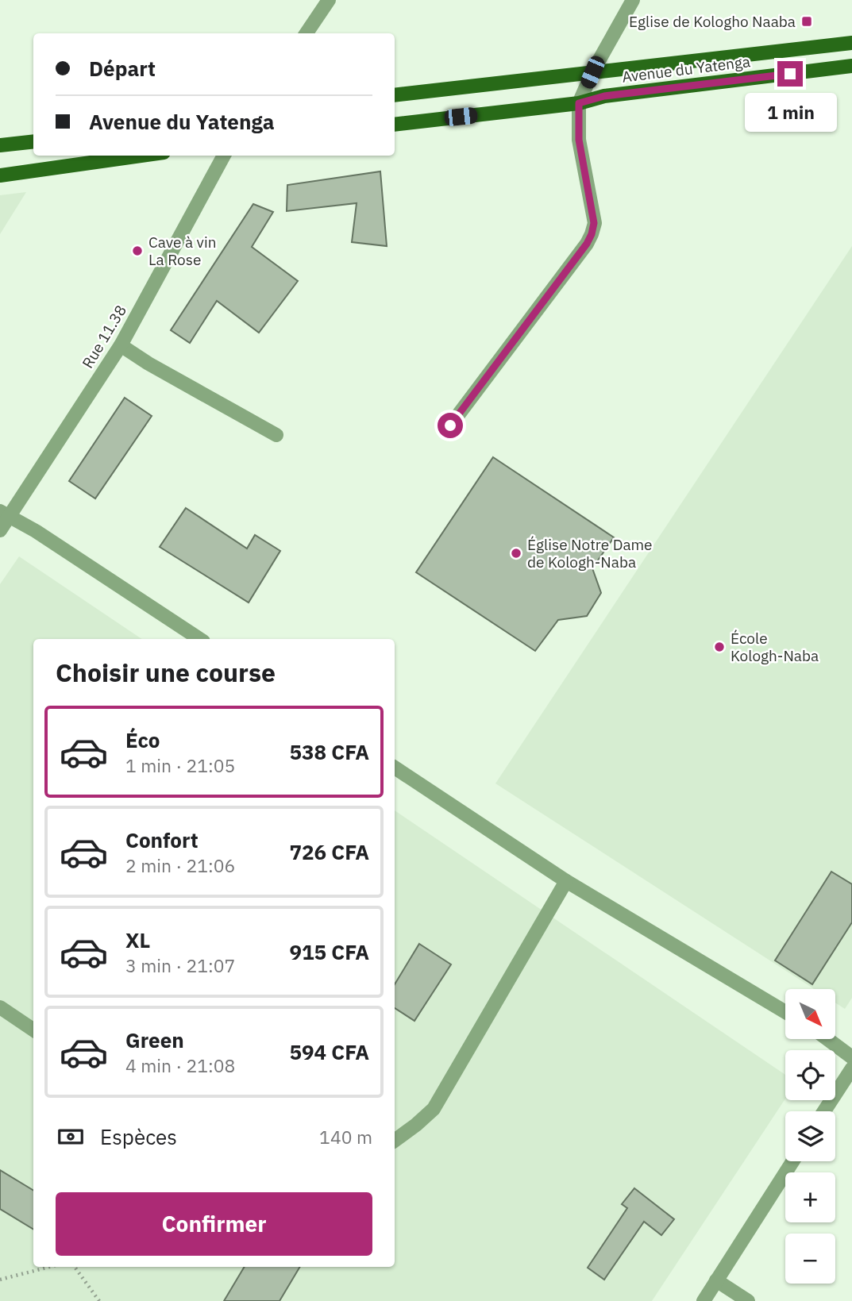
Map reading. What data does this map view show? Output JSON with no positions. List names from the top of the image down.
{
  "streets": {
    "main road": ["Avenue du Yatenga"],
    "street": ["Rue 11.38"]
  },
  "places": {
    "transit": ["Eglise de Kologho Naaba"],
    "other": ["Cave à vin La Rose", "Église Notre Dame de Kologh-Naba", "École Kologh-Naba"]
  },
  "north": "bottom right",
  "page": {
    "banner": ["Départ", "Avenue du Yatenga"],
    "bubble": "1 min",
    "heading": "Choisir une course",
    "list": [
      {
        "name": "Éco",
        "note": "1 min · 21:05",
        "value": "538 CFA"
      },
      {
        "name": "Confort",
        "note": "2 min · 21:06",
        "value": "726 CFA"
      },
      {
        "name": "XL",
        "note": "3 min · 21:07",
        "value": "915 CFA"
      },
      {
        "name": "Green",
        "note": "4 min · 21:08",
        "value": "594 CFA"
      }
    ],
    "map_buttons": ["+", "−"],
    "pay": ["Espèces", "140 m"],
    "buttons": "Confirmer"
  }
}
